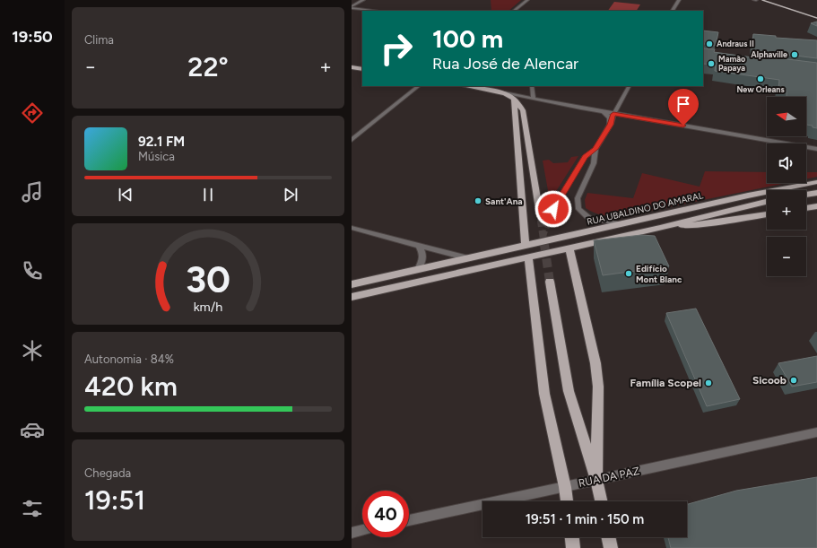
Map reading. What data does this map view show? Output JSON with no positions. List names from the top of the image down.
{
  "streets": {
    "main road": ["RUA UBALDINO DO AMARAL"],
    "street": ["RUA DA PAZ"]
  },
  "places": [
    "Andraus II",
    "Alphaville",
    "Mamão Papaya",
    "New Orleans",
    "Sant'Ana",
    "Edifício Mont Blanc",
    "Sicoob",
    "Família Scopel"
  ],
  "north": "left",
  "page": {
    "tabs": "19:50",
    "tile": [
      "Clima",
      ["Autonomia · 84%", "420 km"],
      ["Chegada", "19:51"]
    ],
    "turn": ["100 m", "Rua José de Alencar"],
    "heat": ["−", "22°", "+"],
    "map_buttons": ["+", "−"],
    "song": ["92.1 FM", "Música"],
    "limit": "40",
    "trip": "19:51 · 1 min · 150 m",
    "gauge": ["30", "km/h"]
  }
}
